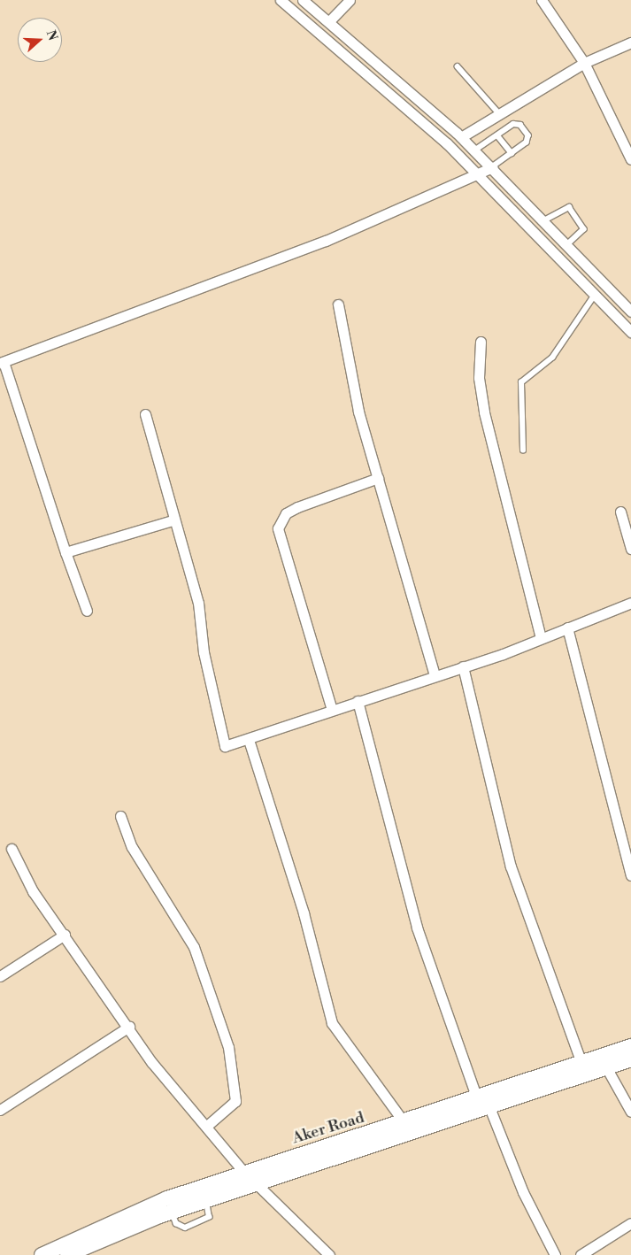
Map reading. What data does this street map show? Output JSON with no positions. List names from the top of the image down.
{
  "streets": {
    "street": ["Aker Road"]
  },
  "north": "right"
}
